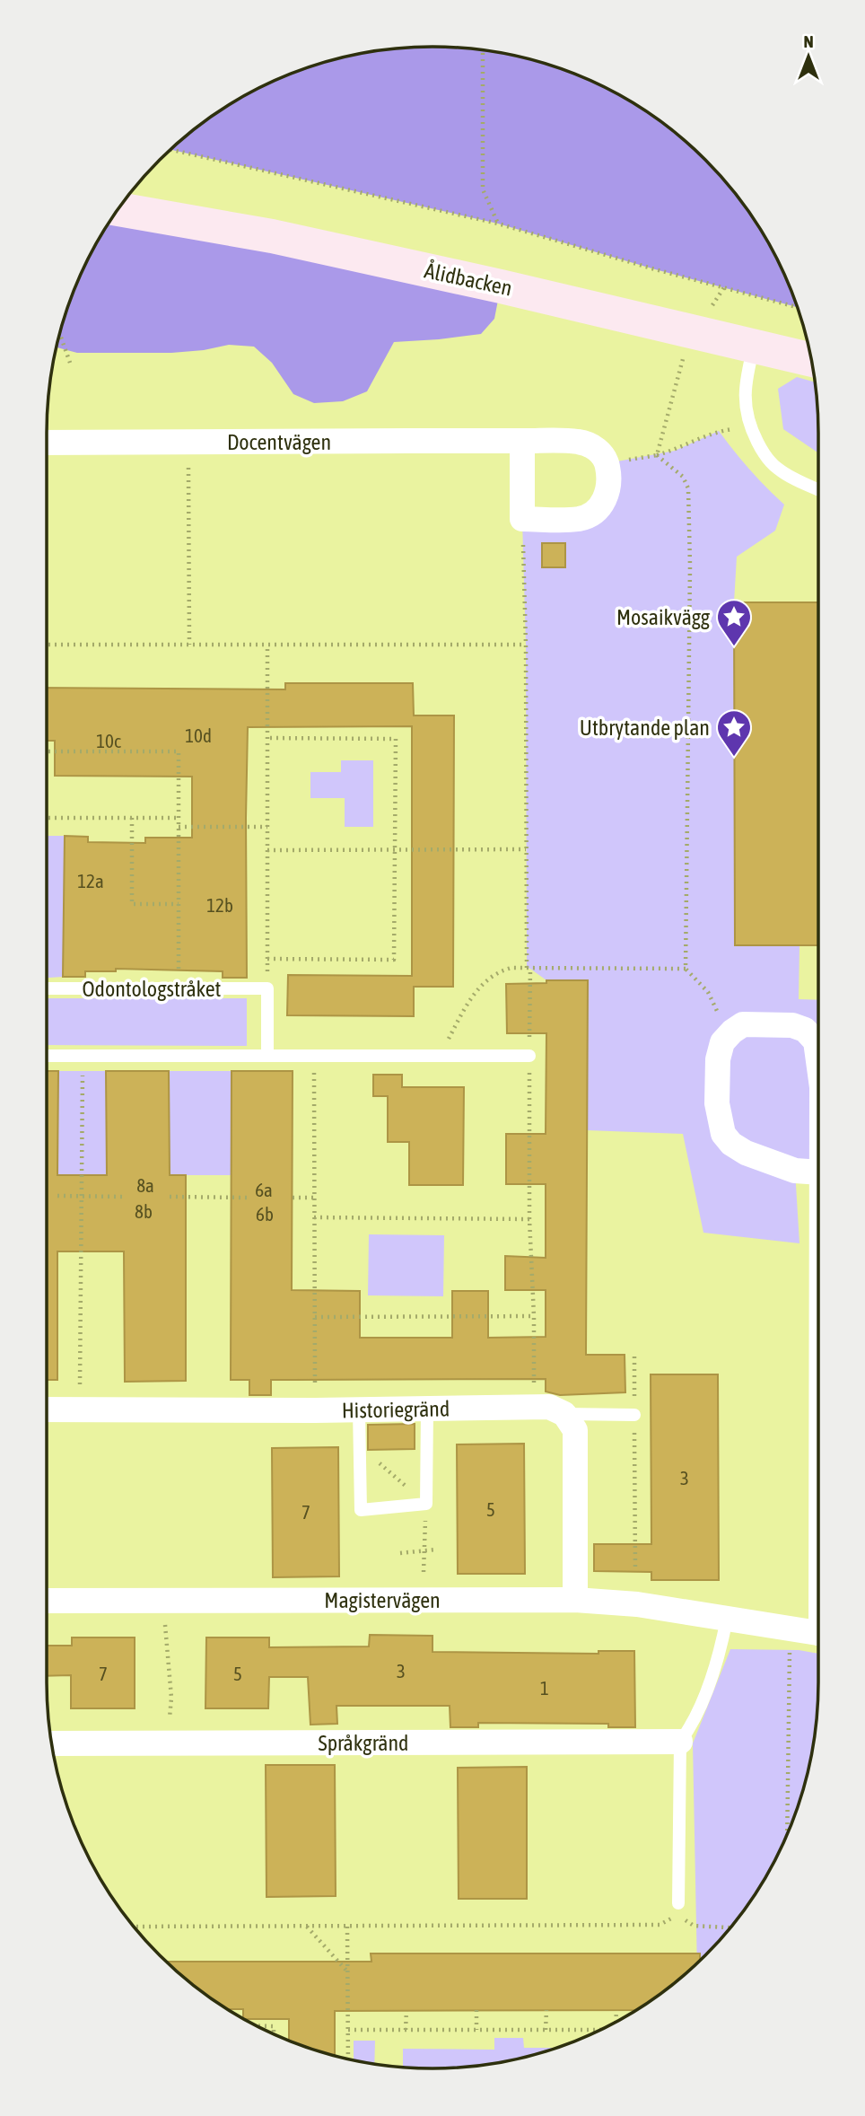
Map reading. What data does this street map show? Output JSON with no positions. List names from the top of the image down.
{
  "streets": {
    "main road": ["Ålidbacken"],
    "street": [
      "Docentvägen",
      "Historiegränd",
      "Magistervägen",
      "Språkgränd"
    ],
    "lane": ["Odontologstråket"]
  },
  "places": {
    "place": ["Mosaikvägg", "Utbrytande plan"]
  },
  "house_numbers": [
    "10d",
    "10c",
    "12a",
    "12b",
    "8a",
    "6a",
    "8b",
    "6b",
    "3",
    "5",
    "7",
    "3",
    "7",
    "5",
    "1"
  ],
  "north": "top"
}
